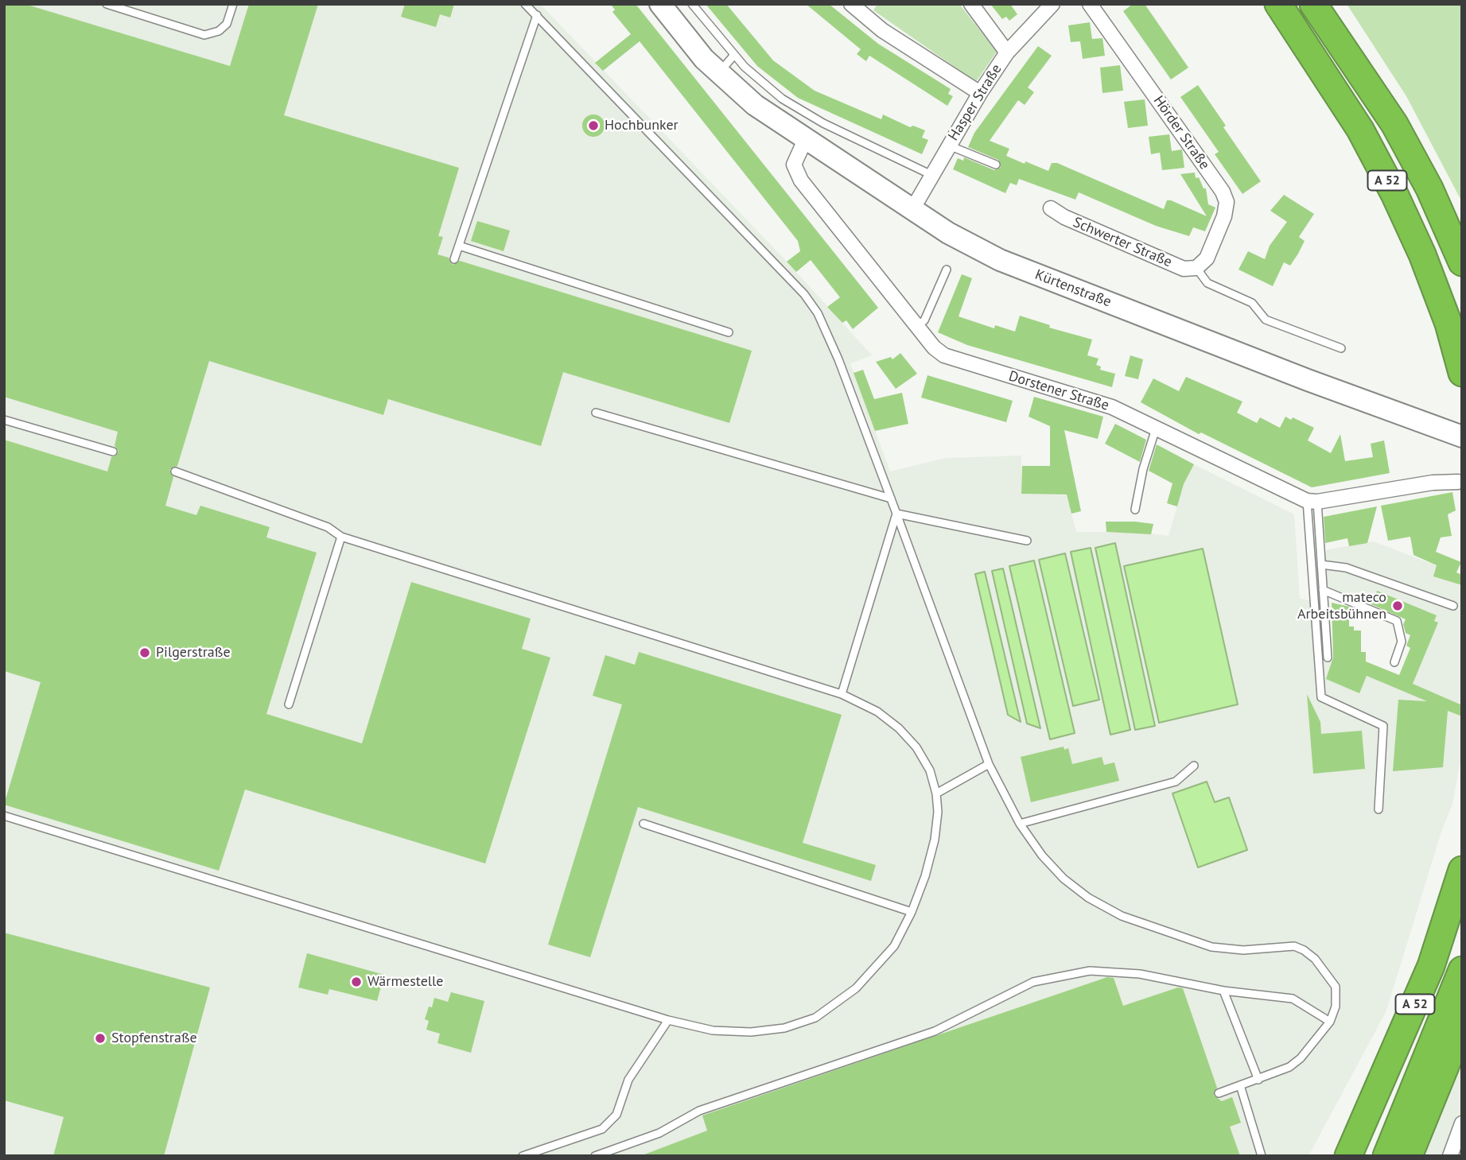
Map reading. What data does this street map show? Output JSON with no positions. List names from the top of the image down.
{
  "streets": {
    "highway": ["A 52"],
    "main road": ["Kürtenstraße"],
    "street": [
      "Hasper Straße",
      "Hörder Straße",
      "Schwerter Straße",
      "Dorstener Straße"
    ]
  },
  "crossings": [
    ["Hasper Straße", "Kürtenstraße"],
    ["Hörder Straße", "Schwerter Straße"],
    ["Kürtenstraße", "Dorstener Straße"]
  ],
  "places": [
    "Hochbunker",
    "mateco Arbeitsbühnen",
    "Pilgerstraße",
    "Wärmestelle",
    "Stopfenstraße"
  ]
}
